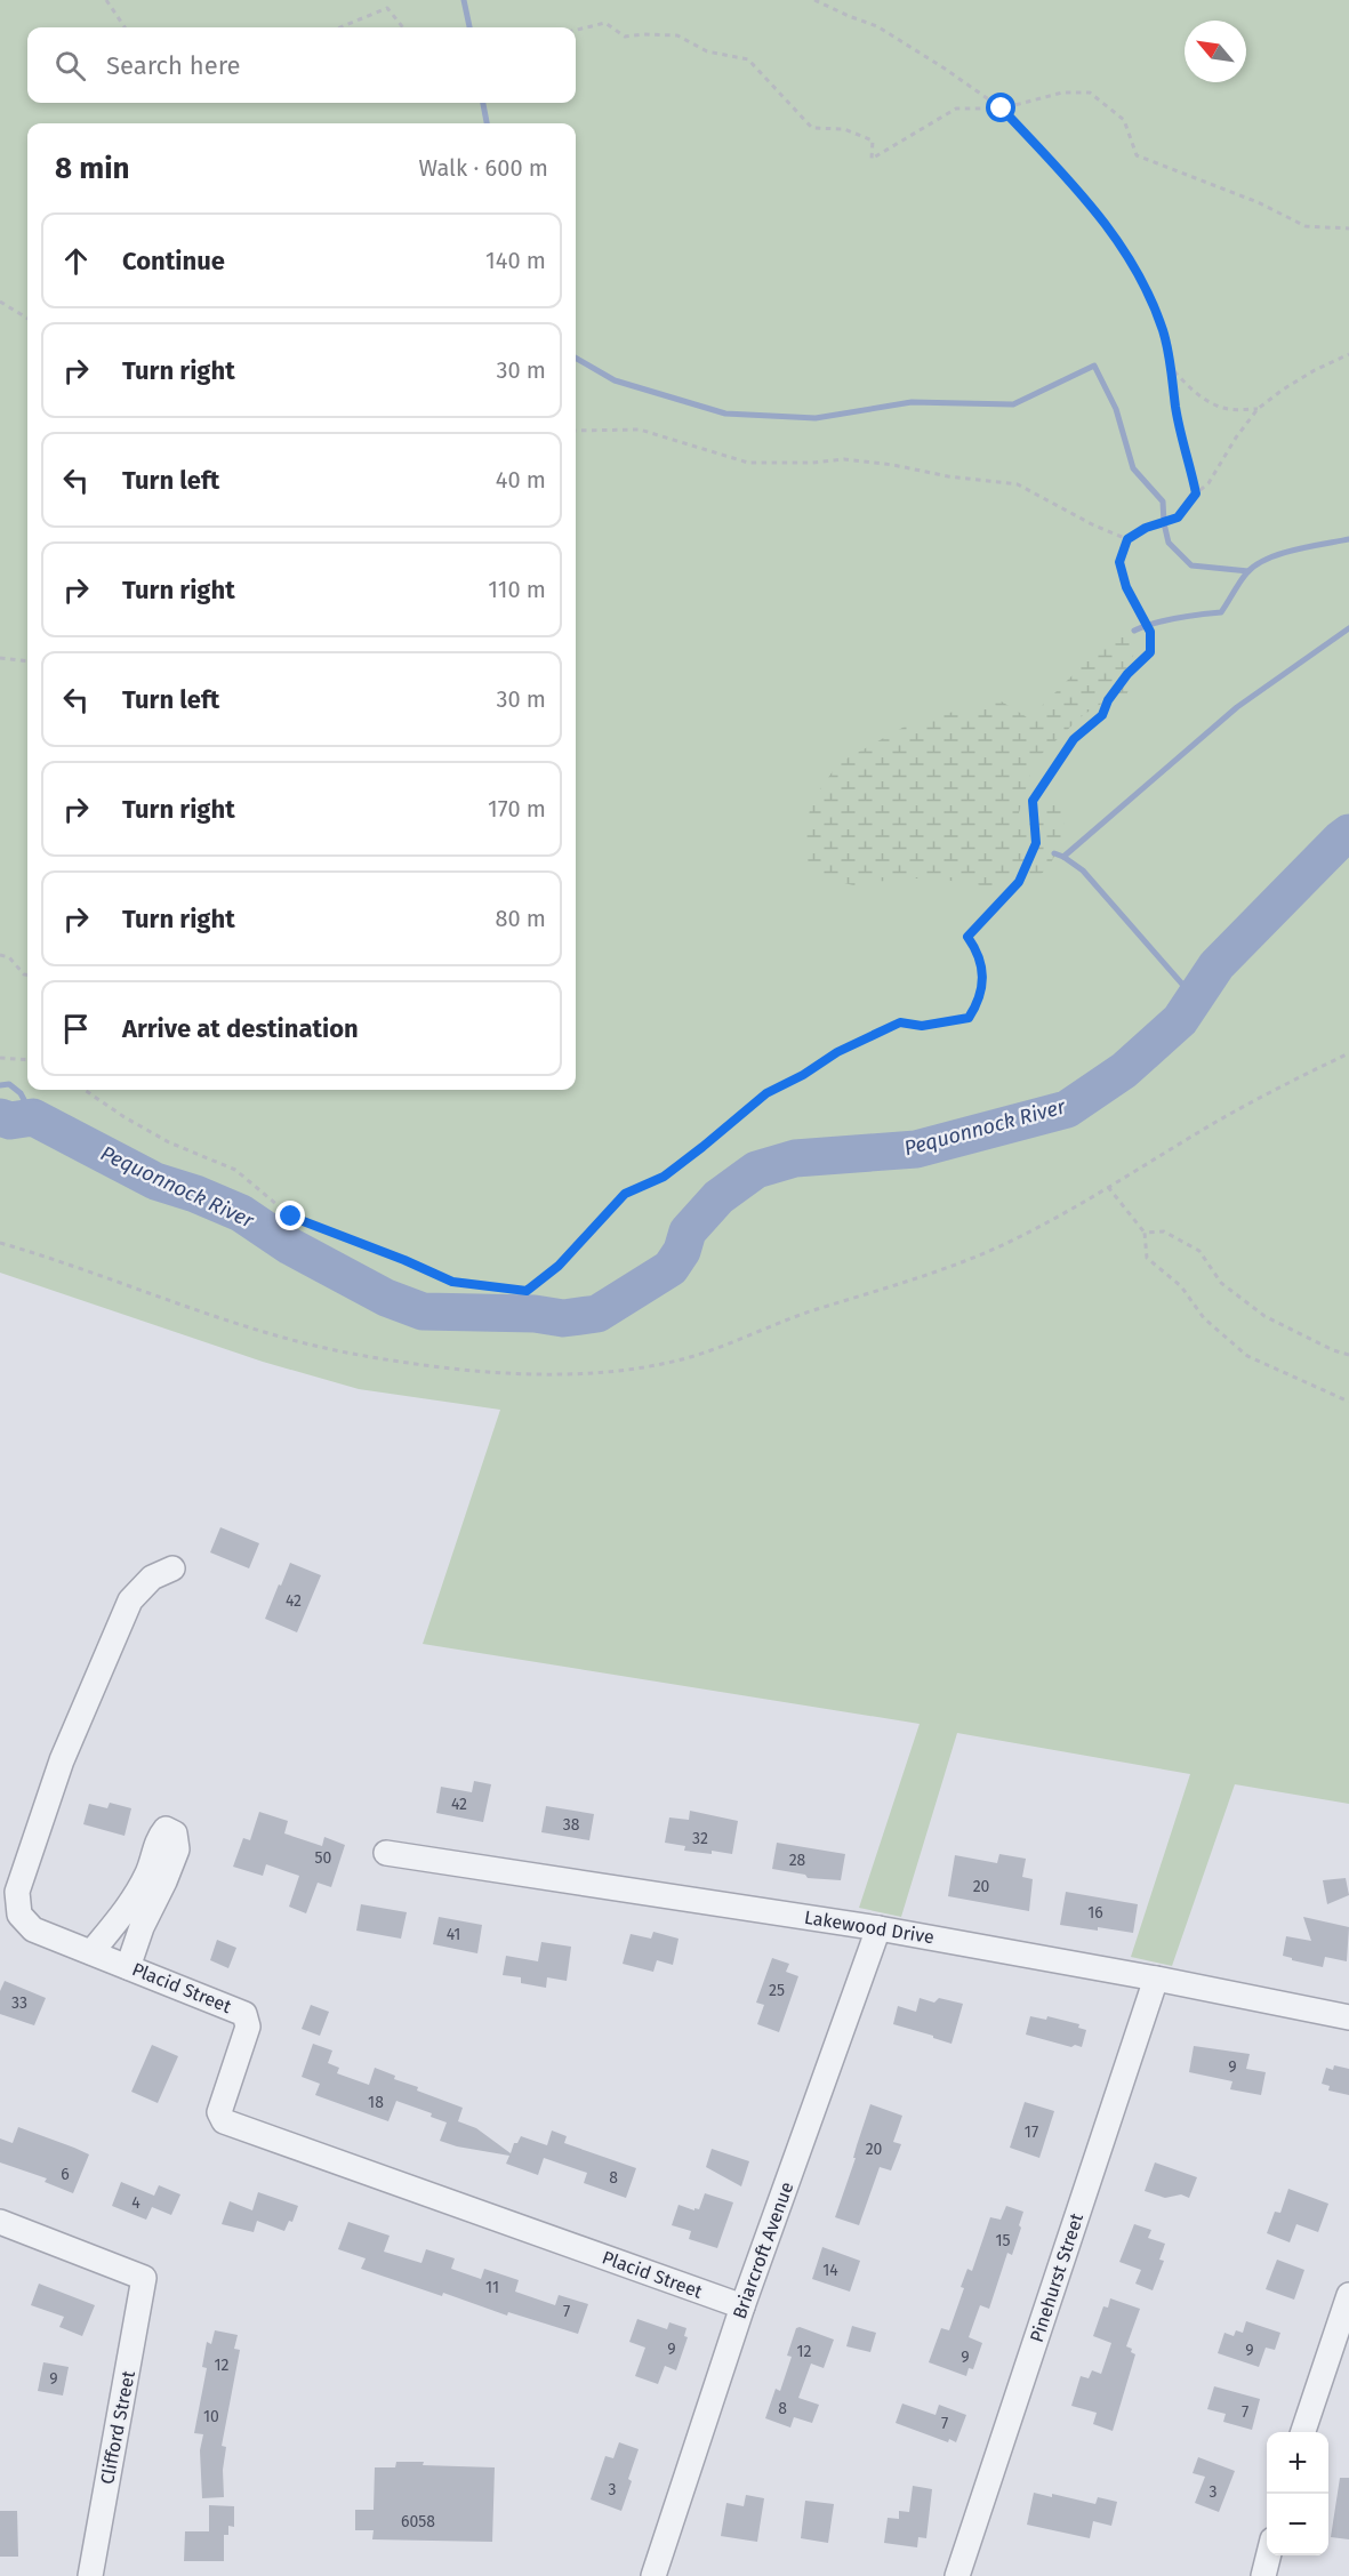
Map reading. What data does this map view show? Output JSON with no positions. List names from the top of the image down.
{
  "streets": {
    "street": [
      "Lakewood Drive",
      "Placid Street",
      "Briarcroft Avenue",
      "Pinehurst Street",
      "Clifford Street"
    ]
  },
  "crossings": [
    ["Lakewood Drive", "Briarcroft Avenue"],
    ["Lakewood Drive", "Pinehurst Street"],
    ["Placid Street", "Briarcroft Avenue"]
  ],
  "water": ["Pequonnock River"],
  "house_numbers": [
    "42",
    "42",
    "38",
    "32",
    "50",
    "28",
    "20",
    "16",
    "41",
    "25",
    "33",
    "9",
    "18",
    "17",
    "20",
    "6",
    "8",
    "4",
    "15",
    "14",
    "11",
    "7",
    "9",
    "9",
    "12",
    "9",
    "12",
    "9",
    "8",
    "7",
    "10",
    "7",
    "3",
    "3",
    "6058"
  ],
  "north": "top left",
  "page": {
    "search": "Search here",
    "heading": ["8 min", "Walk · 600 m"],
    "list": [
      ["Continue", "140 m"],
      ["Turn right", "30 m"],
      ["Turn left", "40 m"],
      ["Turn right", "110 m"],
      ["Turn left", "30 m"],
      ["Turn right", "170 m"],
      ["Turn right", "80 m"],
      "Arrive at destination"
    ],
    "map_buttons": ["+", "−"]
  }
}
